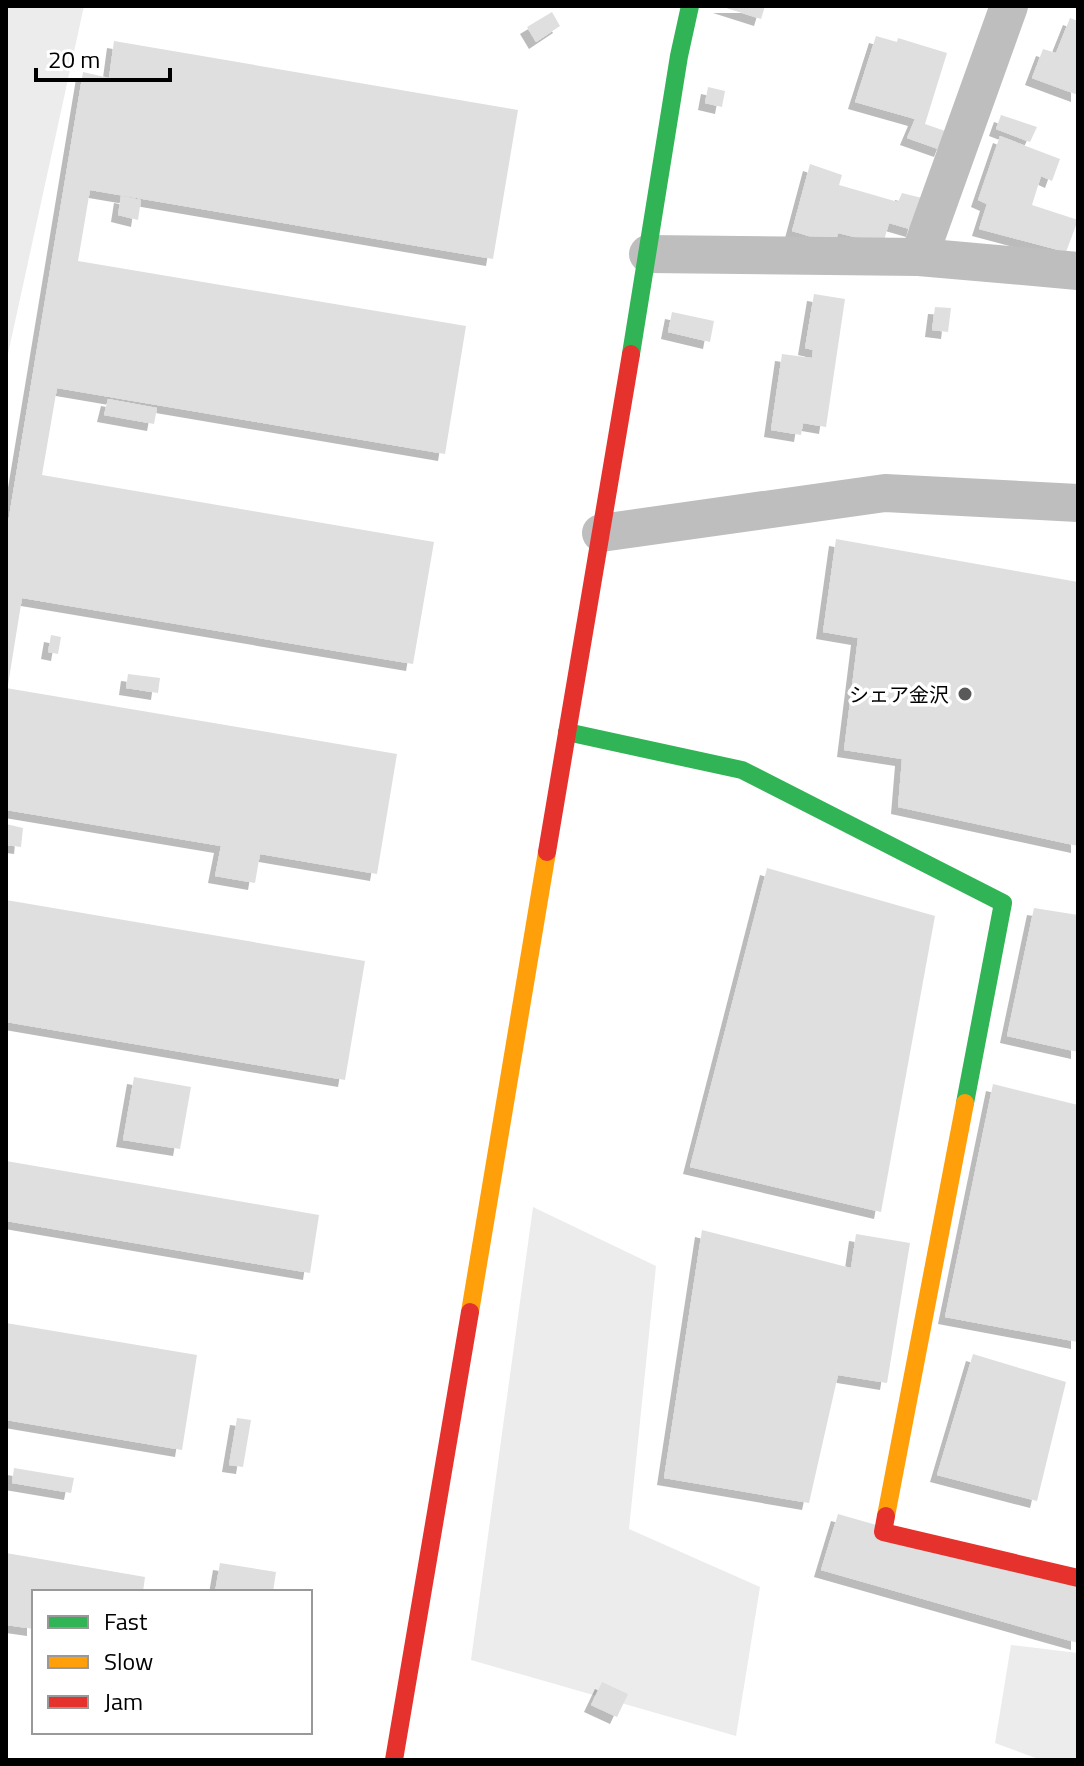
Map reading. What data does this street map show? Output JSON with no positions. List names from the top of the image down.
{
  "places": ["シェア金沢"],
  "legend": ["Fast", "Slow", "Jam"],
  "scale_bar": "20 m"
}
